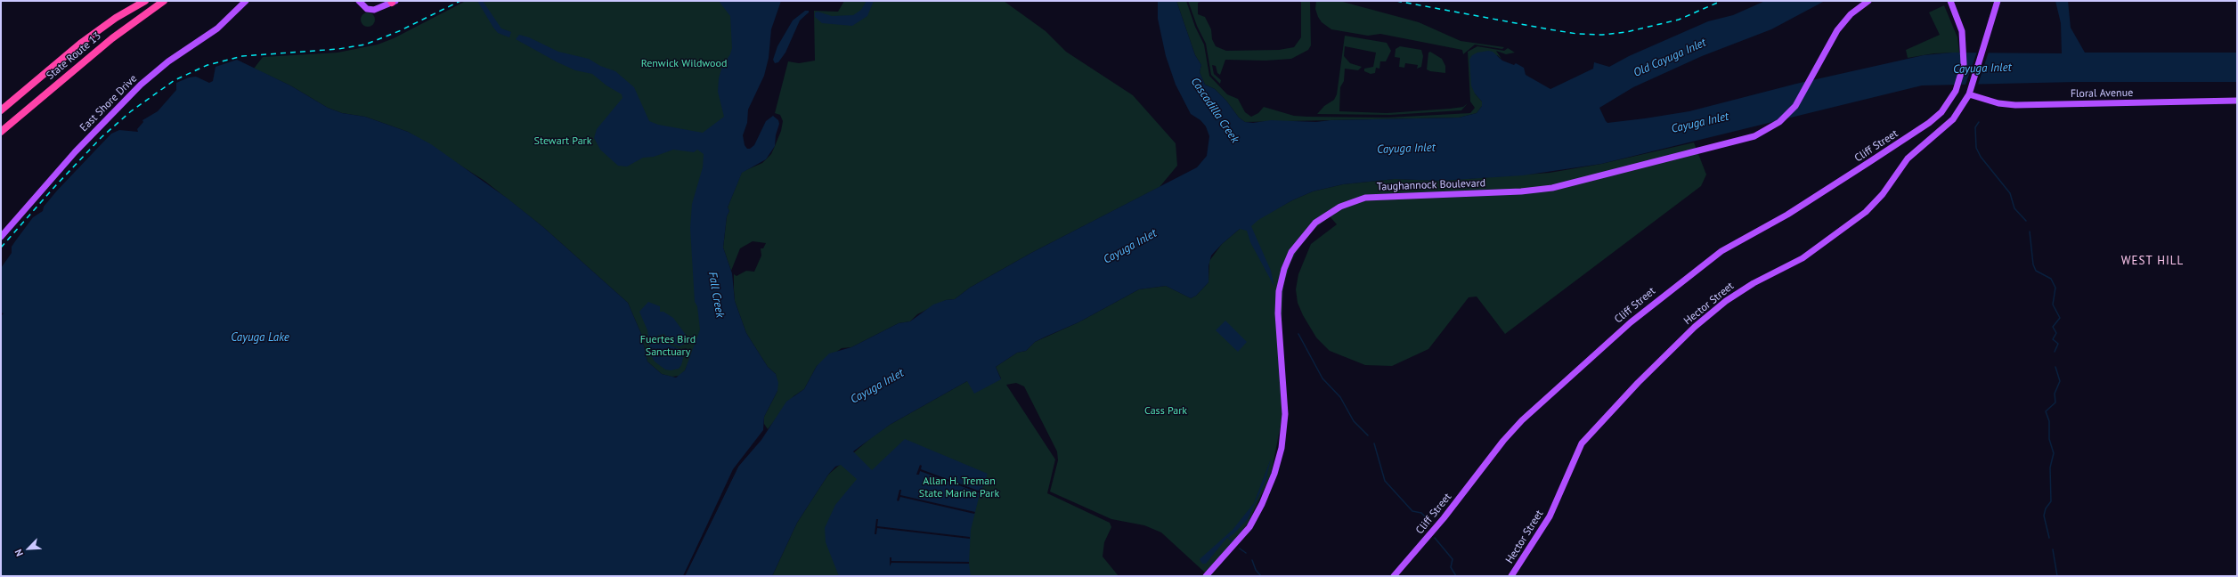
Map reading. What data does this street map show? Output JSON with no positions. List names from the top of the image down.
{
  "streets": {
    "highway": ["State Route 13"],
    "main road": [
      "Floral Avenue",
      "East Shore Drive",
      "Cliff Street",
      "Taughannock Boulevard",
      "Hector Street"
    ]
  },
  "crossings": [
    ["Floral Avenue", "Hector Street"]
  ],
  "districts": ["WEST HILL"],
  "water": [
    "Old Cayuga Inlet",
    "Cayuga Inlet",
    "Cascadilla Creek",
    "Fall Creek",
    "Cayuga Lake"
  ],
  "parks": [
    "Renwick Wildwood",
    "Stewart Park",
    "Fuertes Bird Sanctuary",
    "Cass Park",
    "Allan H. Treman State Marine Park"
  ],
  "north": "bottom left"
}
